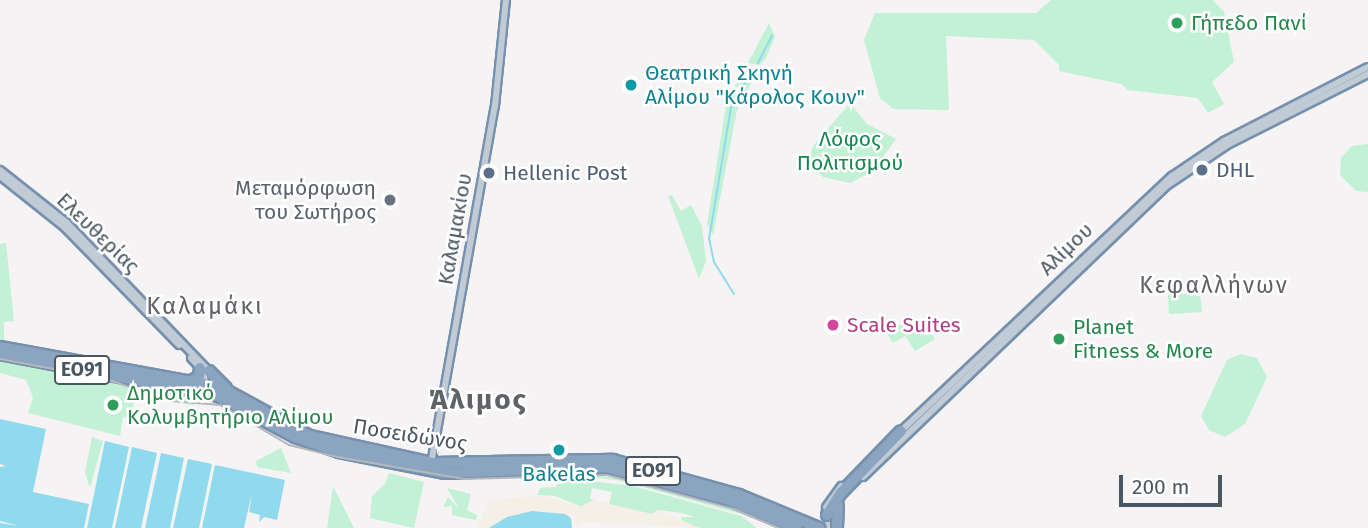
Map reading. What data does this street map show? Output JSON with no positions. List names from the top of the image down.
{
  "streets": {
    "highway": ["ΕΟ91", "Ποσειδώνος"],
    "main road": ["Καλαμακίου", "Ελευθερίας", "Αλίμου"]
  },
  "crossings": [
    ["Καλαμακίου", "Ποσειδώνος"],
    ["Ελευθερίας", "Ποσειδώνος"]
  ],
  "districts": ["Κεφαλλήνων", "Καλαμάκι", "Άλιμος"],
  "parks": ["Λόφος Πολιτισμού"],
  "places": [
    "Γήπεδο Πανί",
    "Θεατρική Σκηνή Αλίμου \"Κάρολος Κουν\"",
    "DHL",
    "Hellenic Post",
    "Μεταμόρφωση του Σωτήρος",
    "Scale Suites",
    "Planet Fitness & More",
    "Δημοτικό Κολυμβητήριο Αλίμου",
    "Bakelas"
  ],
  "scale_bar": "200 m"
}
